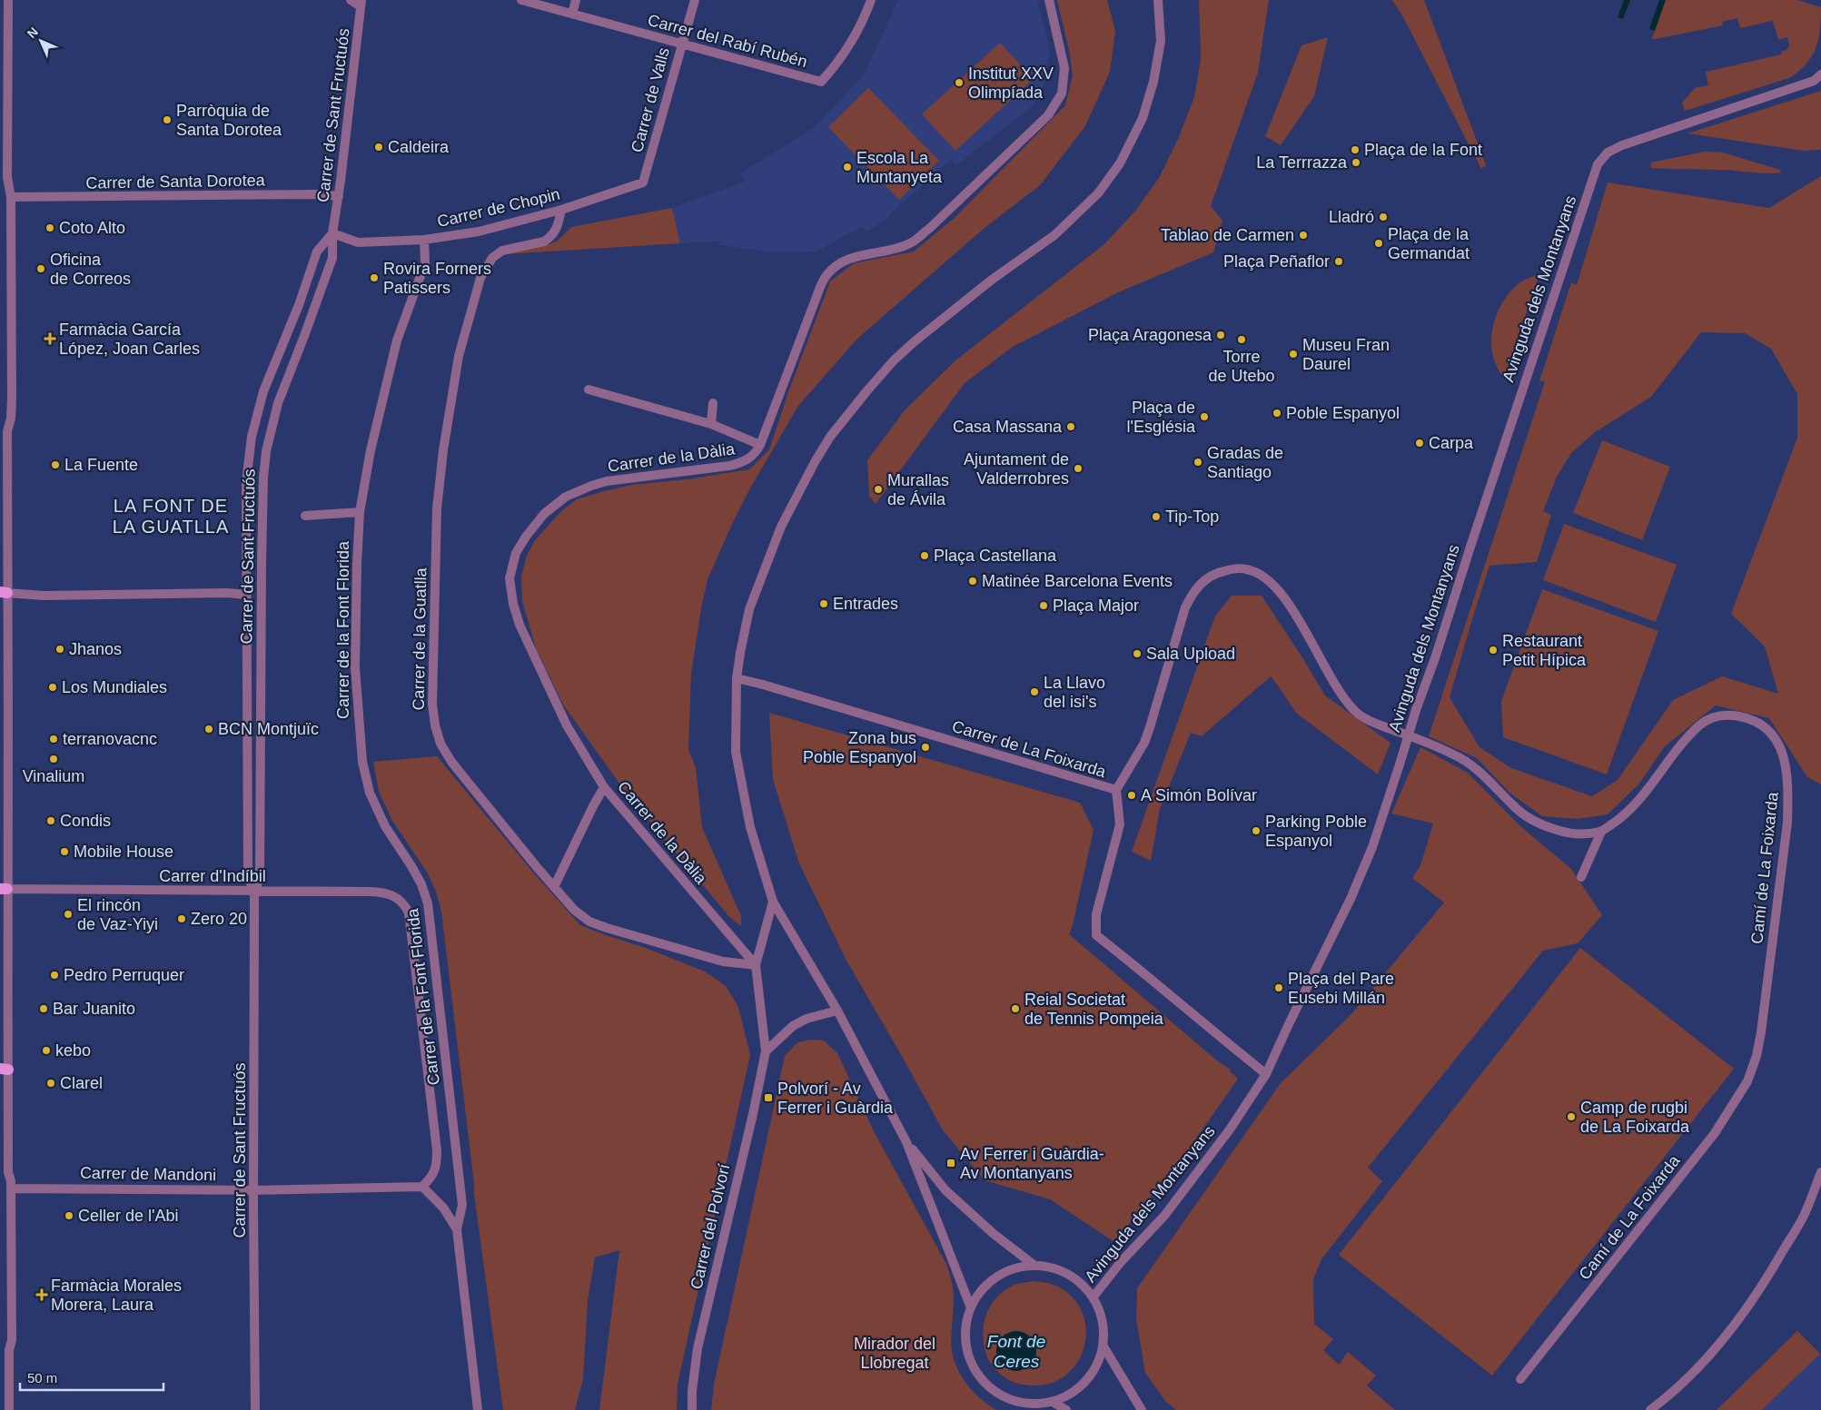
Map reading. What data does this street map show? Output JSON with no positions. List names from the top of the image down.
{
  "streets": {
    "street": [
      "Carrer del Rabí Rubén",
      "Carrer de Valls",
      "Carrer de Sant Fructuós",
      "Carrer de Santa Dorotea",
      "Carrer de Chopin",
      "Avinguda dels Montanyans",
      "Carrer de la Dàlia",
      "Carrer de la Font Florida",
      "Carrer de la Guatlla",
      "Carrer de La Foixarda",
      "Camí de La Foixarda",
      "Carrer d'Indíbil",
      "Carrer de Mandoni",
      "Carrer del Polvorí"
    ]
  },
  "crossings": [
    ["Carrer del Rabí Rubén", "Carrer de Valls"],
    ["Carrer de Valls", "Carrer de Chopin"],
    ["Carrer de Sant Fructuós", "Carrer de Santa Dorotea"],
    ["Carrer de Sant Fructuós", "Carrer de Chopin"],
    ["Carrer de Sant Fructuós", "Carrer d'Indíbil"],
    ["Carrer de Sant Fructuós", "Carrer de Mandoni"],
    ["Carrer de Chopin", "Carrer de la Font Florida"],
    ["Carrer de Chopin", "Carrer de la Guatlla"],
    ["Avinguda dels Montanyans", "Carrer de La Foixarda"],
    ["Carrer de la Dàlia", "Carrer de la Guatlla"],
    ["Carrer de la Dàlia", "Carrer del Polvorí"],
    ["Carrer de la Font Florida", "Carrer d'Indíbil"],
    ["Carrer de la Font Florida", "Carrer de Mandoni"],
    ["Carrer de la Guatlla", "Carrer del Polvorí"],
    ["Carrer de La Foixarda", "Camí de La Foixarda"]
  ],
  "districts": ["LA FONT DE LA GUATLLA"],
  "water": ["Font de Ceres"],
  "parks": ["Mirador del Llobregat"],
  "places": {
    "other": [
      "Institut XXV Olimpíada",
      "Parròquia de Santa Dorotea",
      "Caldeira",
      "Plaça de la Font",
      "La Terrrazza",
      "Escola La Muntanyeta",
      "Lladró",
      "Coto Alto",
      "Tablao de Carmen",
      "Plaça de la Germandat",
      "Plaça Peñaflor",
      "Oficina de Correos",
      "Rovira Forners Patissers",
      "Plaça Aragonesa",
      "Torre de Utebo",
      "Museu Fran Daurel",
      "Poble Espanyol",
      "Plaça de l'Església",
      "Casa Massana",
      "Carpa",
      "Gradas de Santiago",
      "La Fuente",
      "Ajuntament de Valderrobres",
      "Murallas de Ávila",
      "Tip-Top",
      "Plaça Castellana",
      "Matinée Barcelona Events",
      "Entrades",
      "Plaça Major",
      "Jhanos",
      "Restaurant Petit Hípica",
      "Sala Upload",
      "Los Mundiales",
      "La Llavo del isi's",
      "BCN Montjuïc",
      "terranovacnc",
      "Zona bus Poble Espanyol",
      "Vinalium",
      "A Simón Bolívar",
      "Condis",
      "Parking Poble Espanyol",
      "Mobile House",
      "El rincón de Vaz-Yiyi",
      "Zero 20",
      "Pedro Perruquer",
      "Plaça del Pare Eusebi Millán",
      "Bar Juanito",
      "Reial Societat de Tennis Pompeia",
      "kebo",
      "Clarel",
      "Camp de rugbi de La Foixarda",
      "Celler de l'Abi"
    ],
    "health": ["Farmàcia García López, Joan Carles", "Farmàcia Morales Morera, Laura"],
    "transit": ["Polvorí - Av Ferrer i Guàrdia", "Av Ferrer i Guàrdia- Av Montanyans"]
  },
  "scale_bar": "50 m",
  "north": "top left"
}
